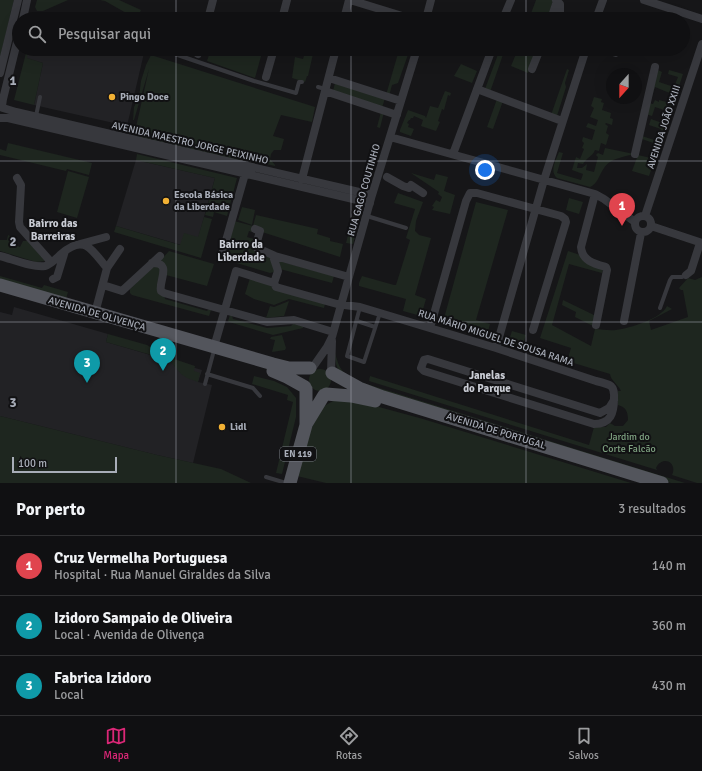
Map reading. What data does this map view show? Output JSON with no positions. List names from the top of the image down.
{
  "streets": {
    "main road": ["AVENIDA DE OLIVENÇA", "AVENIDA DE PORTUGAL", "EN 119"],
    "street": [
      "AVENIDA JOÃO XXIII",
      "AVENIDA MAESTRO JORGE PEIXINHO",
      "RUA GAGO COUTINHO",
      "RUA MÁRIO MIGUEL DE SOUSA RAMA"
    ]
  },
  "crossings": [
    ["AVENIDA MAESTRO JORGE PEIXINHO", "RUA GAGO COUTINHO"],
    ["RUA GAGO COUTINHO", "AVENIDA DE OLIVENÇA"],
    ["RUA GAGO COUTINHO", "RUA MÁRIO MIGUEL DE SOUSA RAMA"],
    ["RUA GAGO COUTINHO", "AVENIDA DE PORTUGAL"],
    ["RUA GAGO COUTINHO", "EN 119"],
    ["AVENIDA DE OLIVENÇA", "AVENIDA DE PORTUGAL"],
    ["AVENIDA DE OLIVENÇA", "EN 119"],
    ["AVENIDA DE PORTUGAL", "EN 119"]
  ],
  "districts": ["Bairro das Barreiras", "Bairro da Liberdade", "Janelas do Parque"],
  "parks": ["Jardim do Corte Falcão"],
  "places": ["Pingo Doce", "Escola Básica da Liberdade", "Lidl"],
  "scale_bar": "100 m",
  "north": "bottom",
  "page": {
    "search": "Pesquisar aqui",
    "pins": ["1", "2", "3"],
    "scale": "100 m",
    "heading": ["Por perto", "3 resultados"],
    "list": [
      {
        "mark": "1",
        "name": "Cruz Vermelha Portuguesa",
        "note": "Hospital · Rua Manuel Giraldes da Silva",
        "value": "140 m"
      },
      {
        "mark": "2",
        "name": "Izidoro Sampaio de Oliveira",
        "note": "Local · Avenida de Olivença",
        "value": "360 m"
      },
      {
        "mark": "3",
        "name": "Fabrica Izidoro",
        "note": "Local",
        "value": "430 m"
      }
    ],
    "nav": ["Mapa", "Rotas", "Salvos"]
  },
  "grid": {
    "rows": ["1", "2", "3"]
  }
}
